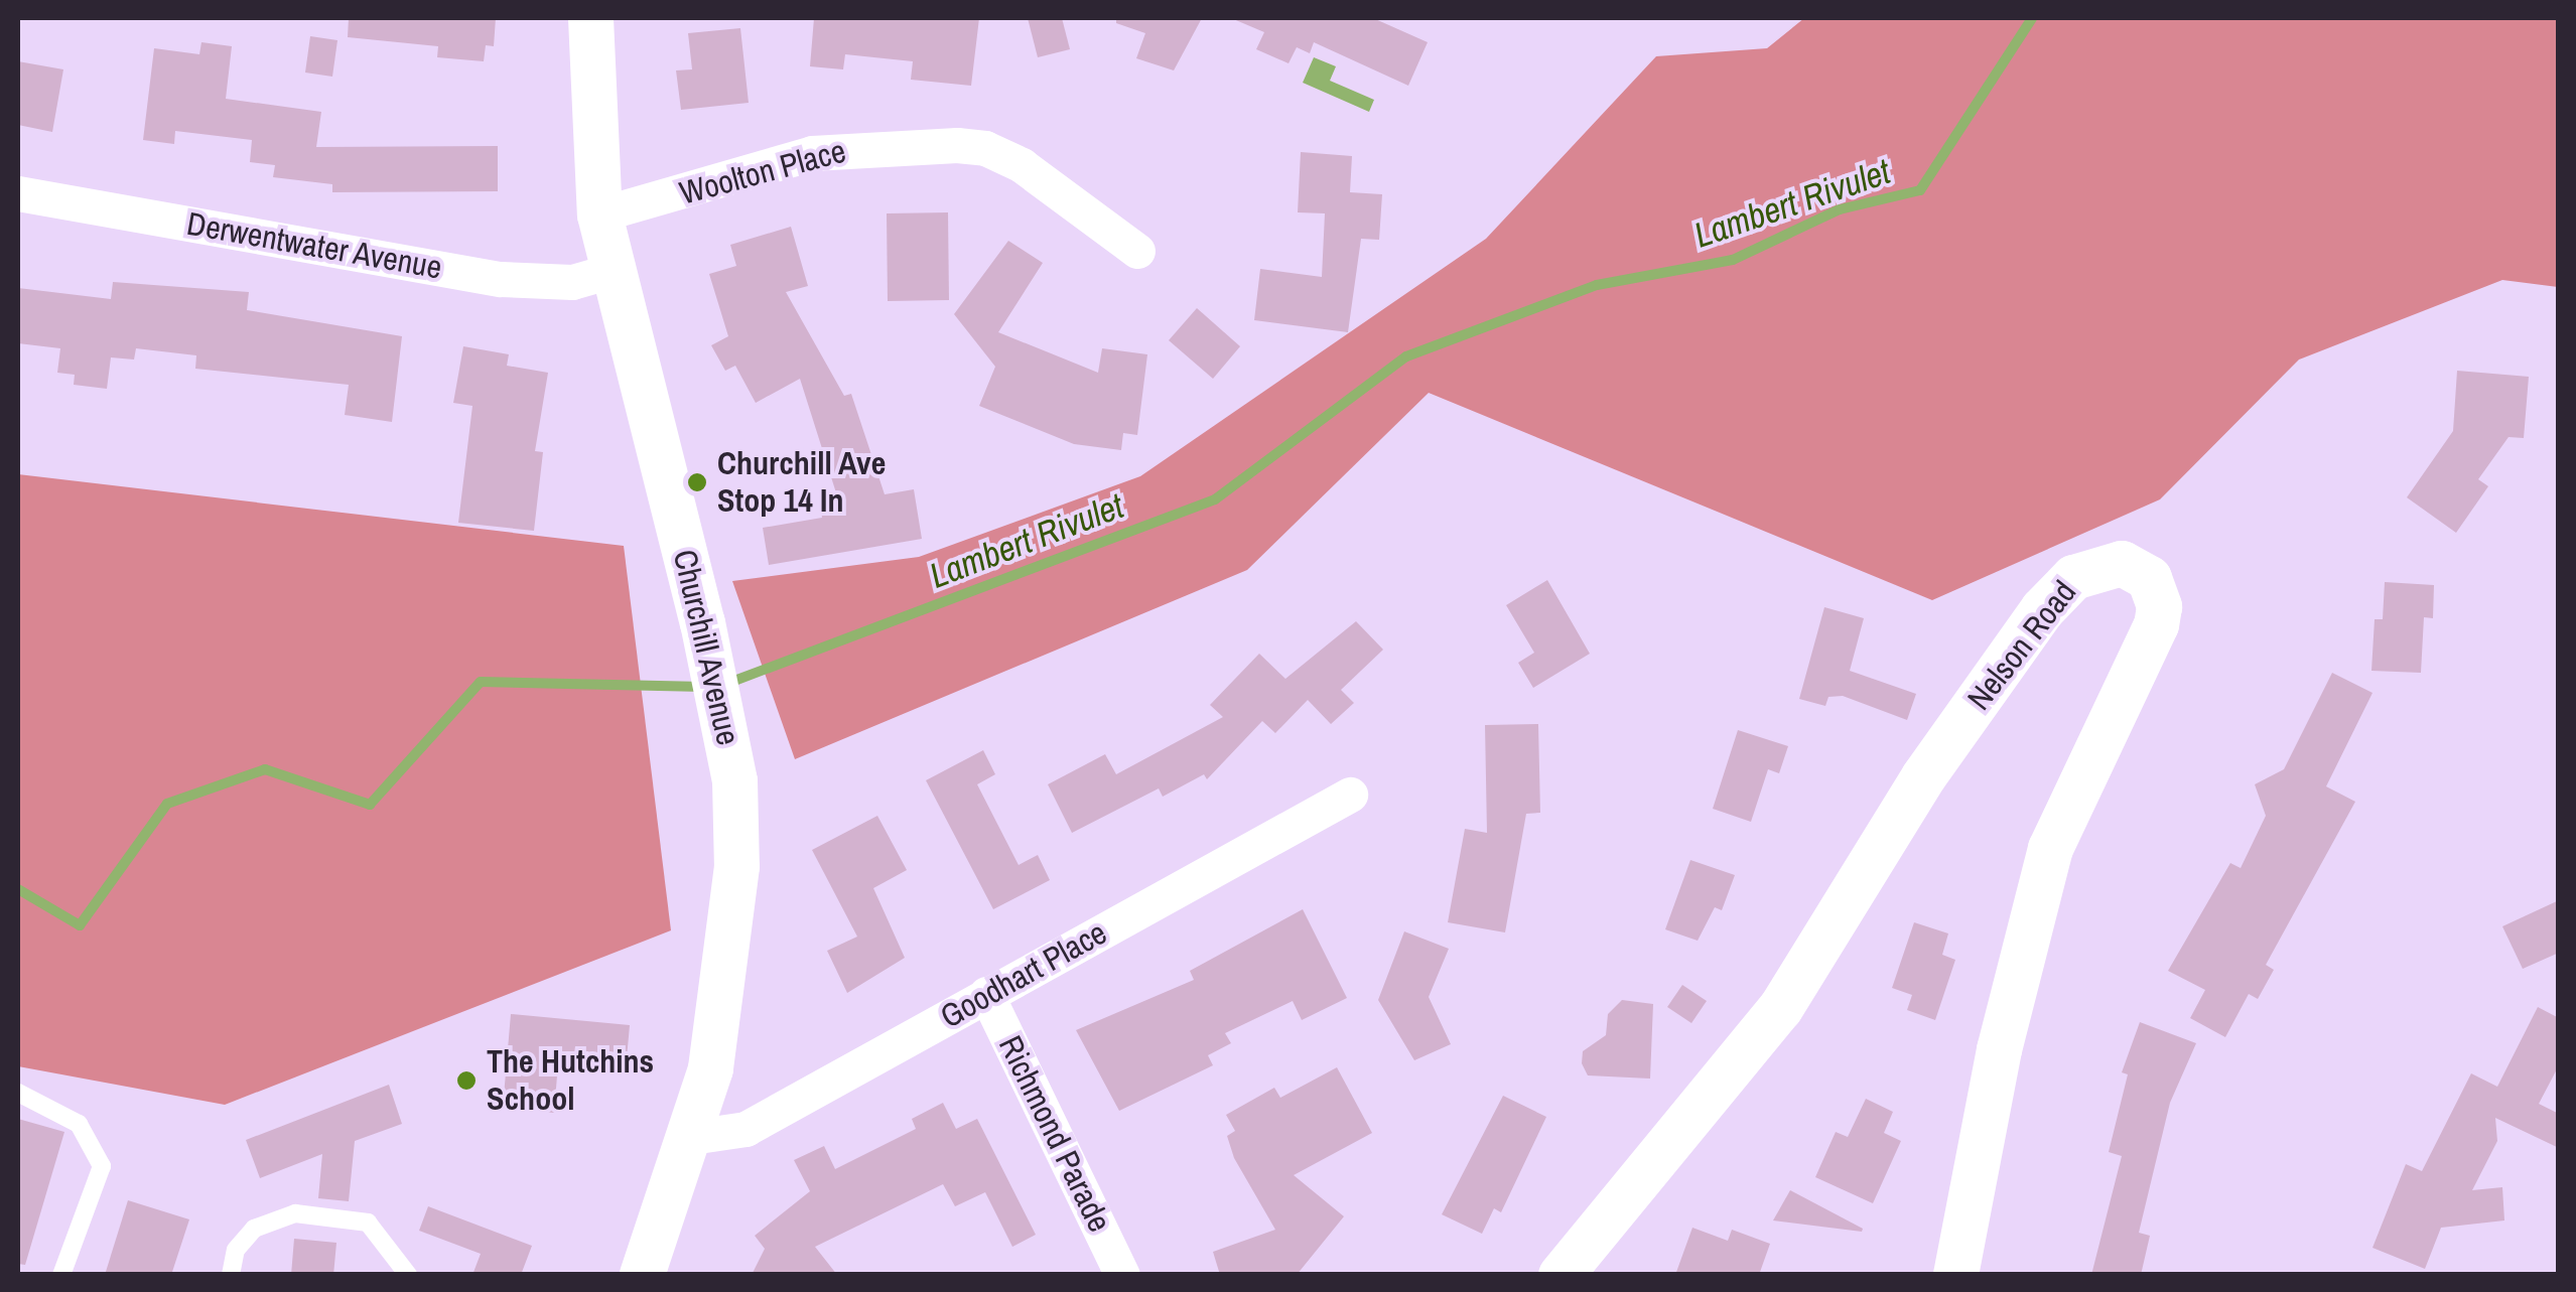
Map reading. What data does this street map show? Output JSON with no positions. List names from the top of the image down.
{
  "streets": {
    "street": [
      "Woolton Place",
      "Derwentwater Avenue",
      "Nelson Road",
      "Churchill Avenue",
      "Goodhart Place",
      "Richmond Parade"
    ]
  },
  "crossings": [
    ["Woolton Place", "Churchill Avenue"],
    ["Derwentwater Avenue", "Churchill Avenue"],
    ["Churchill Avenue", "Goodhart Place"],
    ["Goodhart Place", "Richmond Parade"]
  ],
  "water": ["Lambert Rivulet"],
  "places": ["Churchill Ave Stop 14 In", "The Hutchins School"]
}
